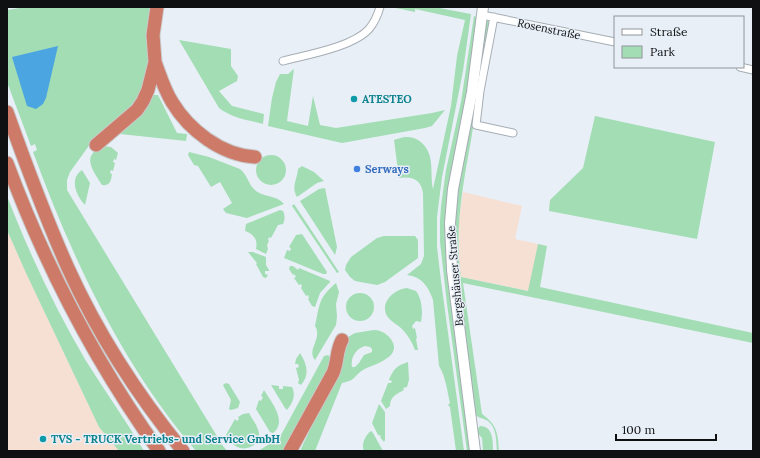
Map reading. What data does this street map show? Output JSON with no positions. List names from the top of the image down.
{
  "streets": {
    "main road": ["Bergshäuser Straße"],
    "street": ["Rosenstraße"]
  },
  "crossings": [
    ["Rosenstraße", "Bergshäuser Straße"]
  ],
  "places": ["ATESTEO", "Serways", "TVS - TRUCK Vertriebs- und Service GmbH"],
  "legend": ["Straße", "Park"],
  "scale_bar": "100 m"
}
